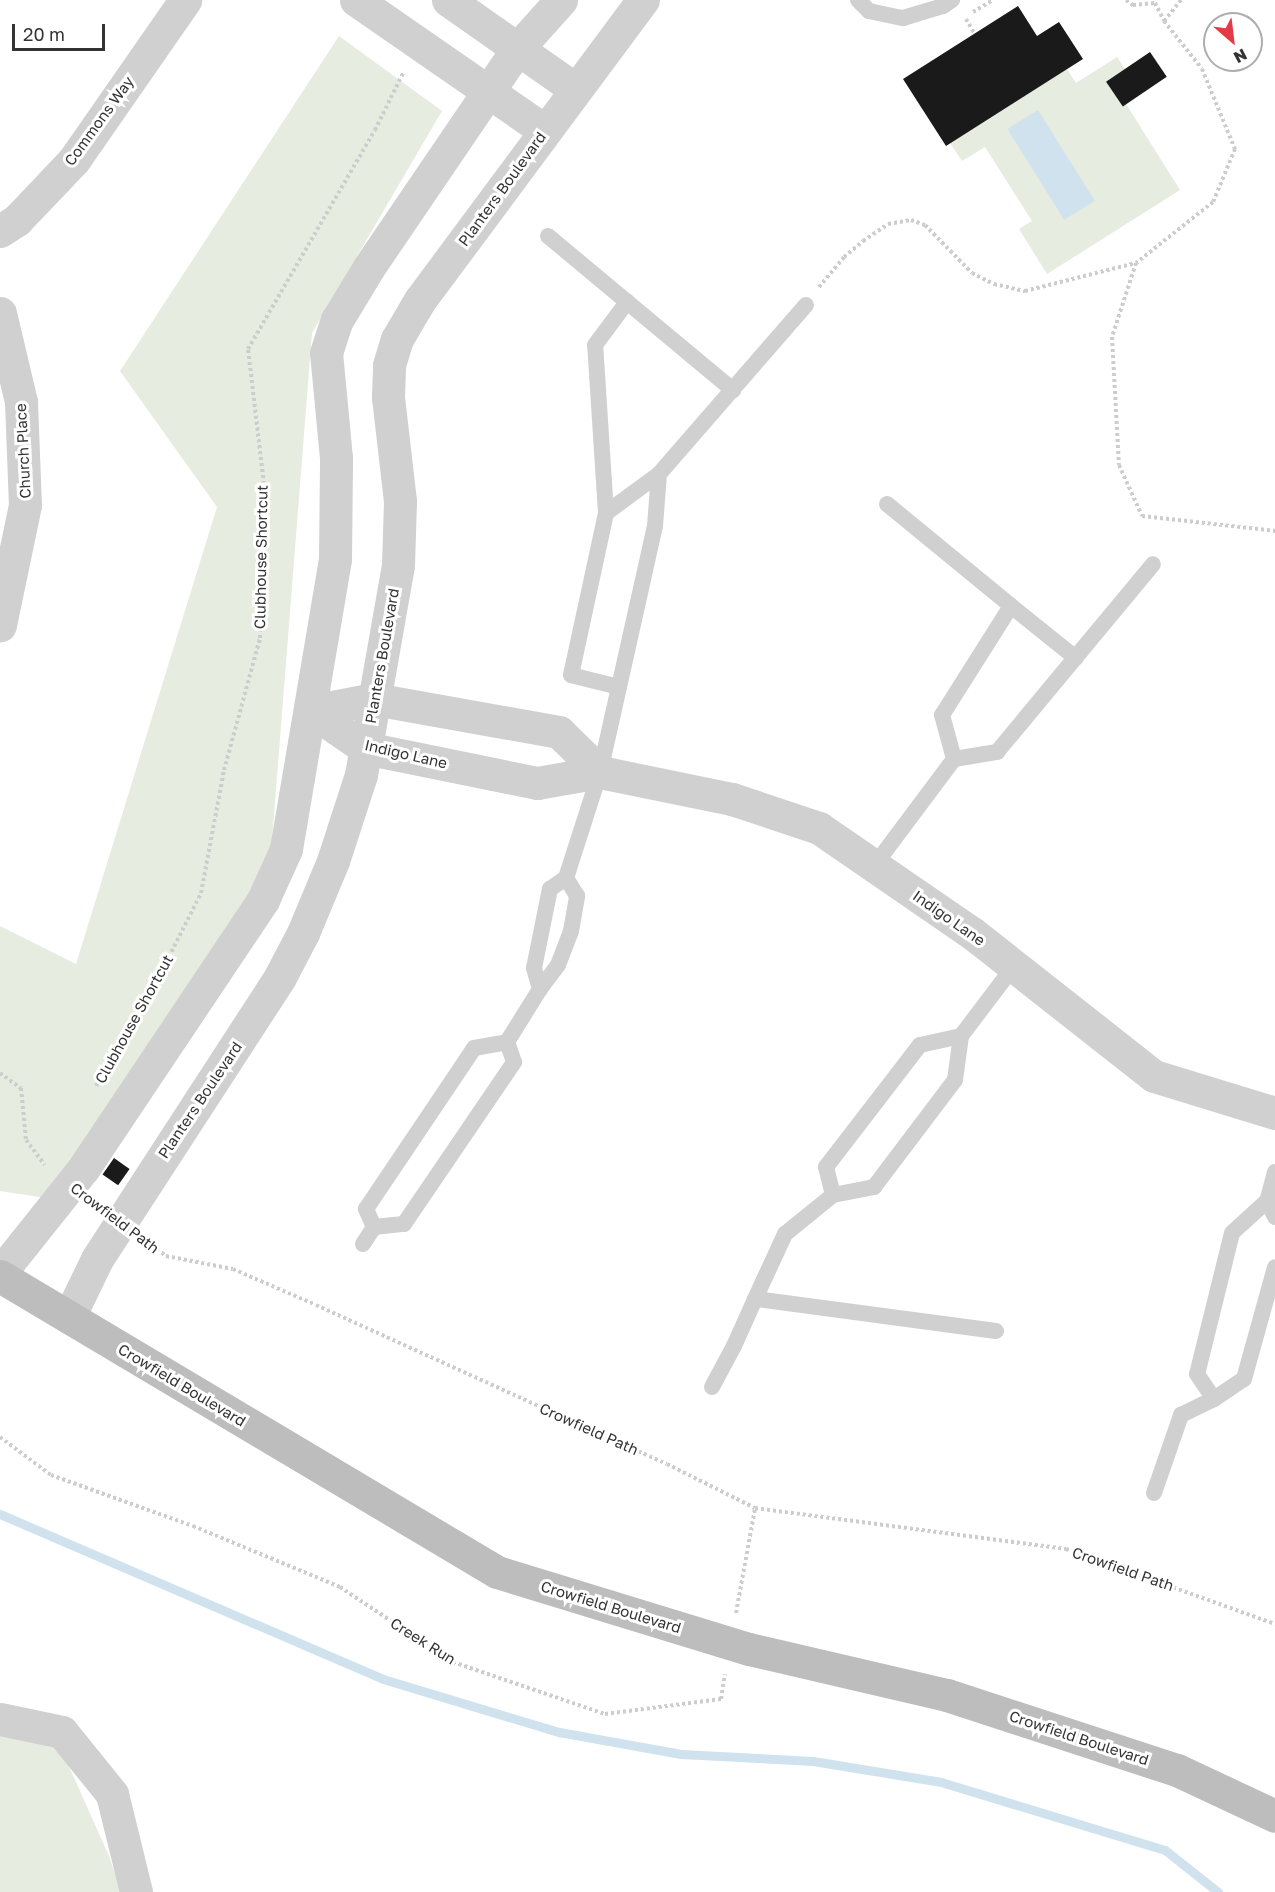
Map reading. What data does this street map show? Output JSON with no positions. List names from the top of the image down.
{
  "streets": {
    "main road": ["Crowfield Boulevard"],
    "street": [
      "Commons Way",
      "Planters Boulevard",
      "Church Place",
      "Indigo Lane"
    ],
    "path": ["Clubhouse Shortcut", "Crowfield Path", "Creek Run"]
  },
  "crossings": [
    ["Planters Boulevard", "Indigo Lane"],
    ["Planters Boulevard", "Crowfield Path"],
    ["Planters Boulevard", "Crowfield Boulevard"],
    ["Crowfield Path", "Creek Run"],
    ["Crowfield Boulevard", "Creek Run"]
  ],
  "scale_bar": "20 m",
  "north": "bottom right"
}
